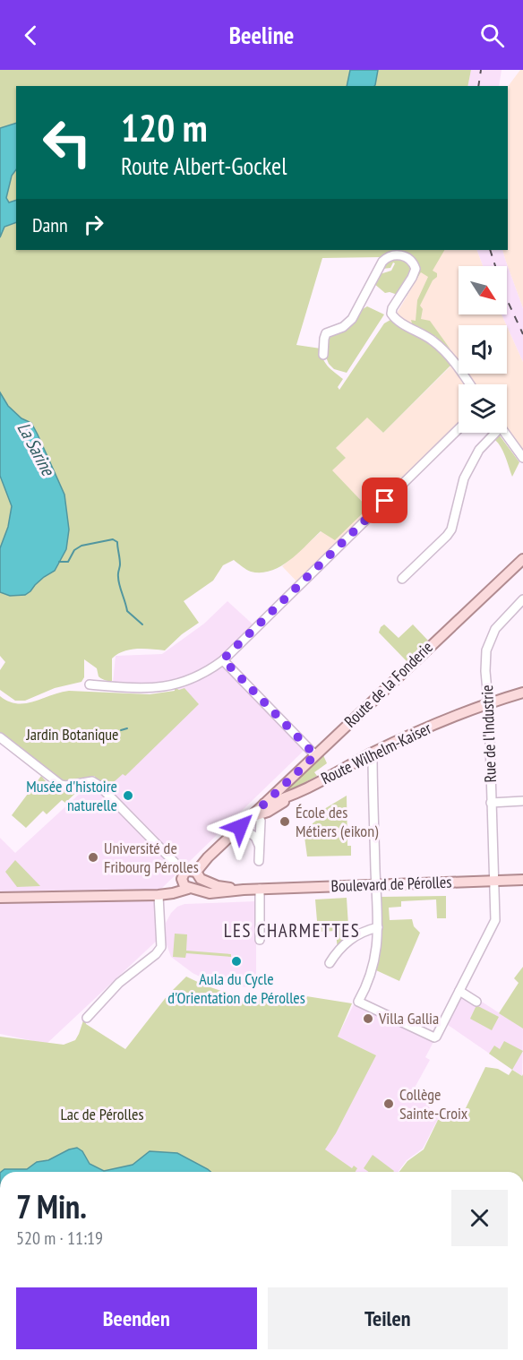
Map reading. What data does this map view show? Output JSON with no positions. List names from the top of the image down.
{
  "streets": {
    "main road": ["Route de la Fonderie", "Route Wilhelm-Kaiser", "Boulevard de Pérolles"],
    "street": ["Rue de l'Industrie"]
  },
  "crossings": [
    ["Route de la Fonderie", "Route Wilhelm-Kaiser"],
    ["Rue de l'Industrie", "Route Wilhelm-Kaiser"],
    ["Rue de l'Industrie", "Boulevard de Pérolles"]
  ],
  "districts": ["LES CHARMETTES"],
  "water": ["La Sarine"],
  "parks": ["Jardin Botanique", "Lac de Pérolles"],
  "places": [
    "Musée d'histoire naturelle",
    "École des Métiers (eikon)",
    "Université de Fribourg Pérolles",
    "Aula du Cycle d'Orientation de Pérolles",
    "Villa Gallia",
    "Collège Sainte-Croix"
  ],
  "north": "bottom right",
  "page": {
    "header": "Beeline",
    "turn": ["120 m", "Route Albert-Gockel"],
    "then": "Dann",
    "heading": ["7 Min.", "520 m · 11:19"],
    "buttons": ["Beenden", "Teilen"]
  }
}
